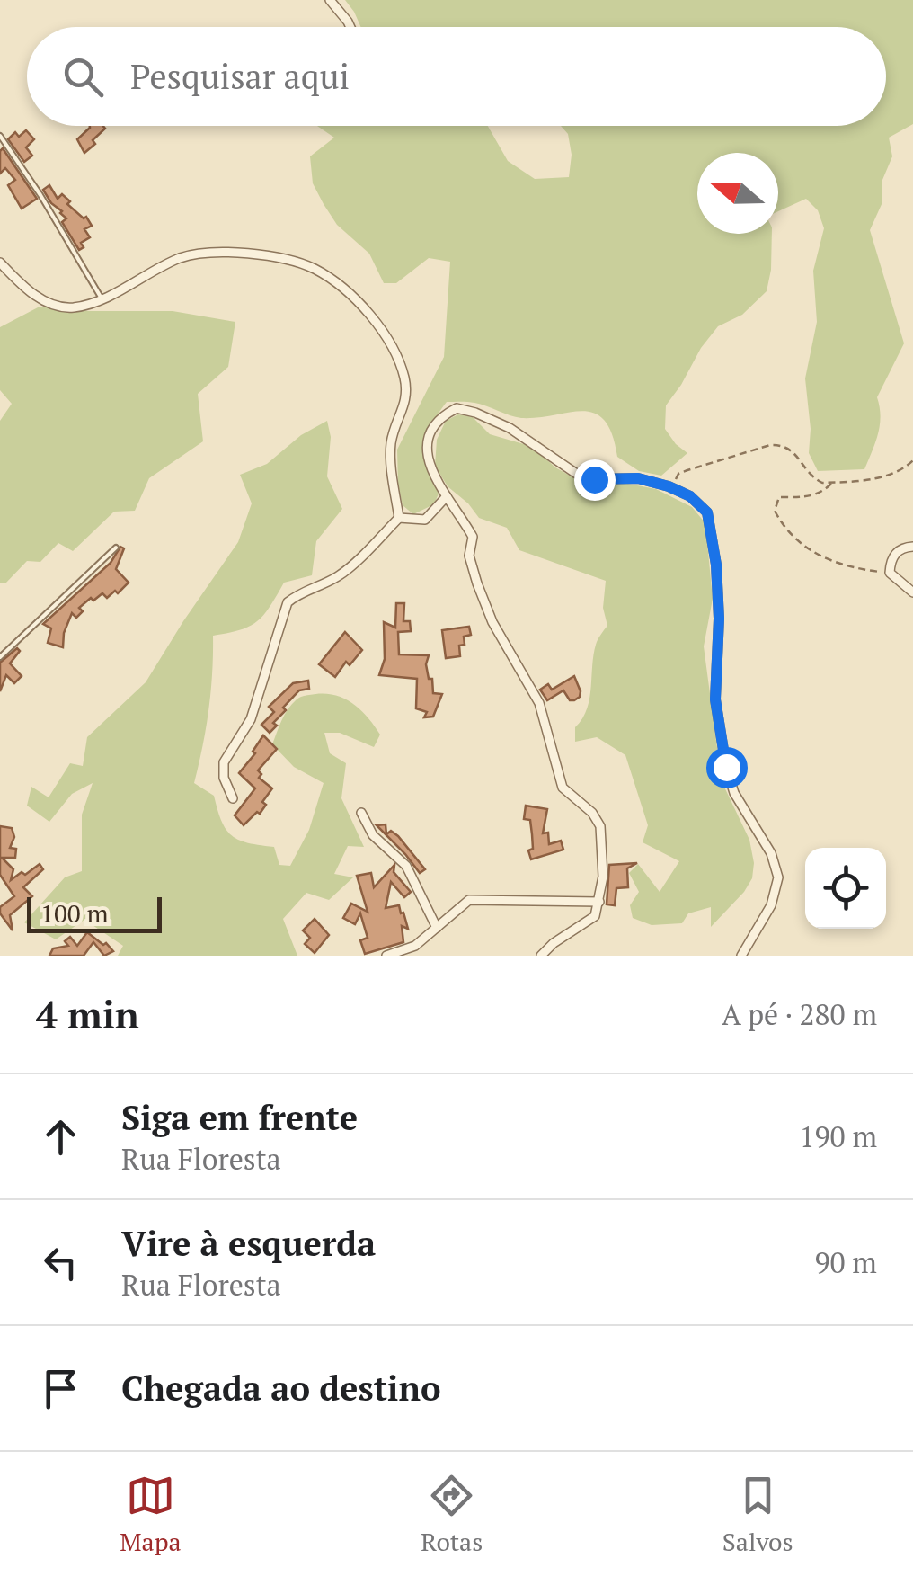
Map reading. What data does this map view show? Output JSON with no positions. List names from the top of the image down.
{
  "scale_bar": "100 m",
  "north": "left",
  "page": {
    "search": "Pesquisar aqui",
    "scale": "100 m",
    "heading": ["4 min", "A pé · 280 m"],
    "list": [
      ["Siga em frente", "Rua Floresta", "190 m"],
      ["Vire à esquerda", "Rua Floresta", "90 m"],
      "Chegada ao destino"
    ],
    "nav": ["Mapa", "Rotas", "Salvos"]
  }
}
